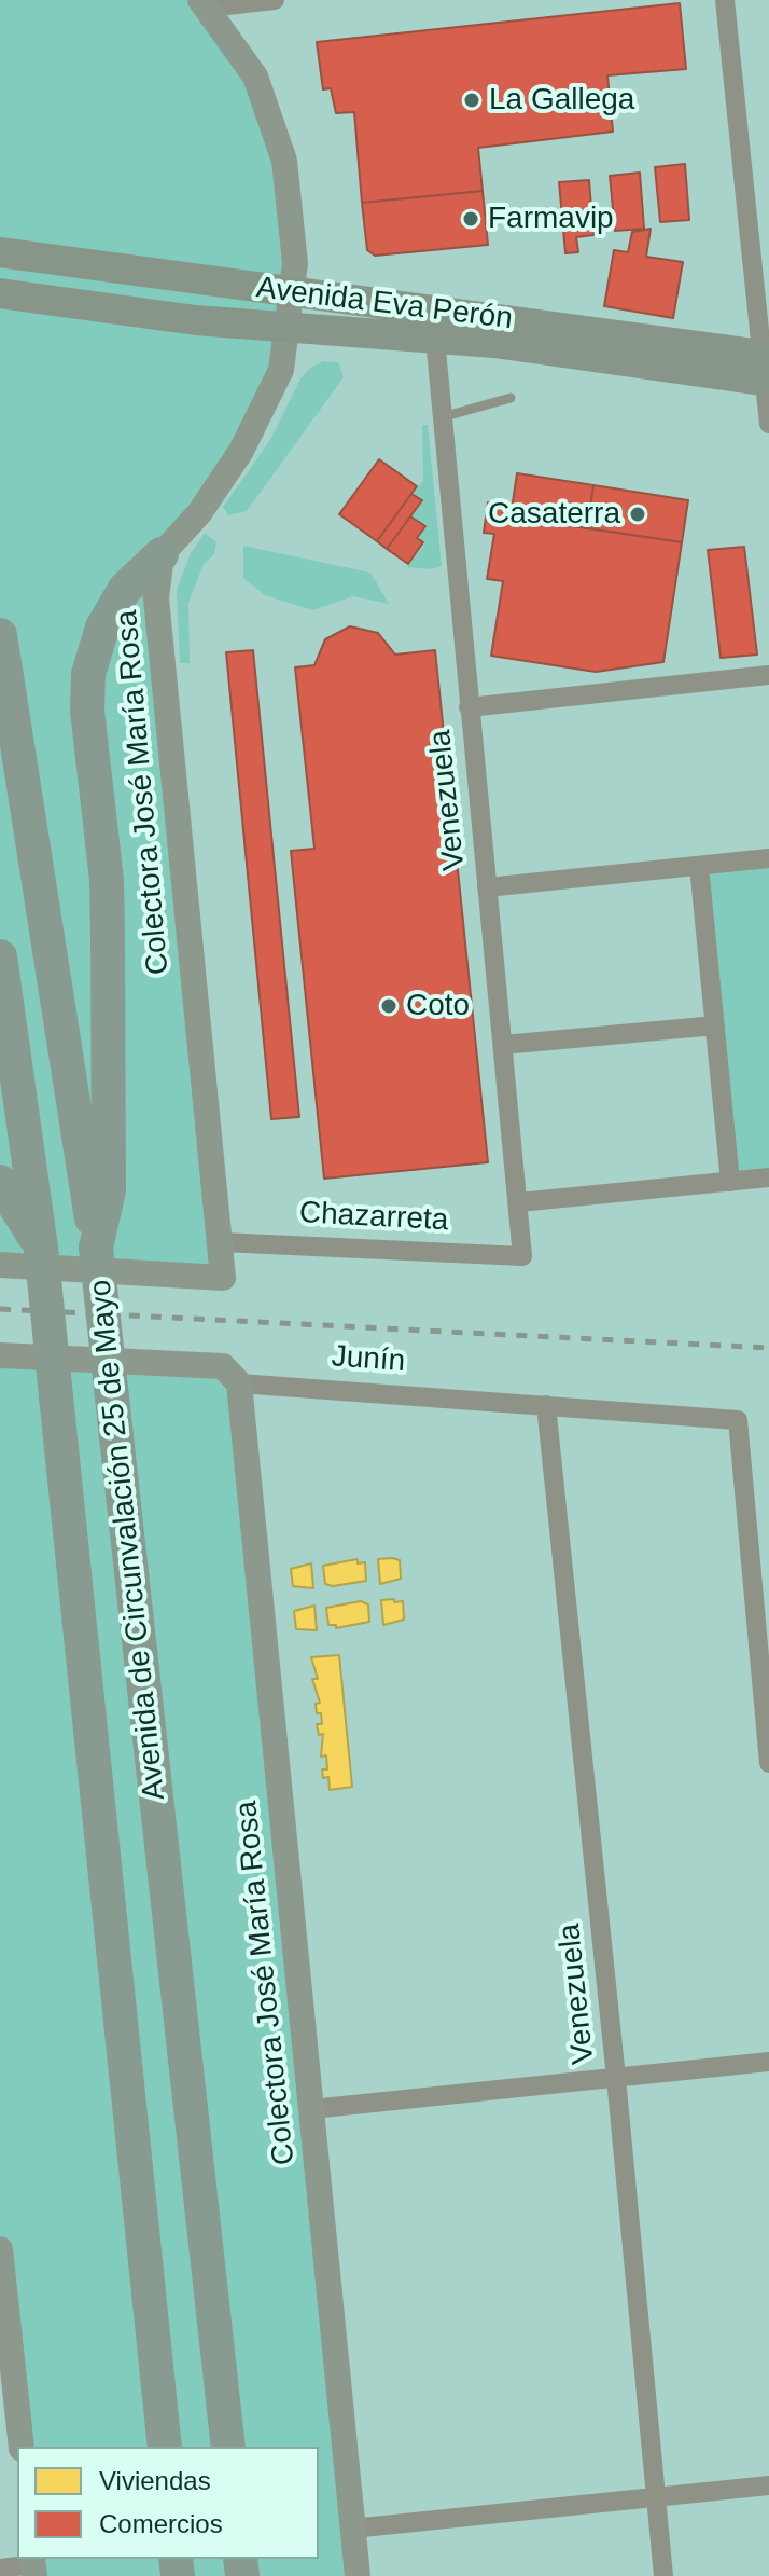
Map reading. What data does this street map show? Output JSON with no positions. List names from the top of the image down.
{
  "streets": {
    "highway": ["Avenida de Circunvalación 25 de Mayo"],
    "main road": ["Avenida Eva Perón", "Colectora José María Rosa", "Junín"],
    "street": ["Venezuela", "Chazarreta"]
  },
  "crossings": [
    ["Avenida Eva Perón", "Venezuela"],
    ["Colectora José María Rosa", "Chazarreta"],
    ["Colectora José María Rosa", "Junín"],
    ["Venezuela", "Chazarreta"],
    ["Venezuela", "Junín"]
  ],
  "places": [
    "La Gallega",
    "Farmavip",
    "Casaterra",
    "Coto"
  ],
  "legend": ["Viviendas", "Comercios"]
}
